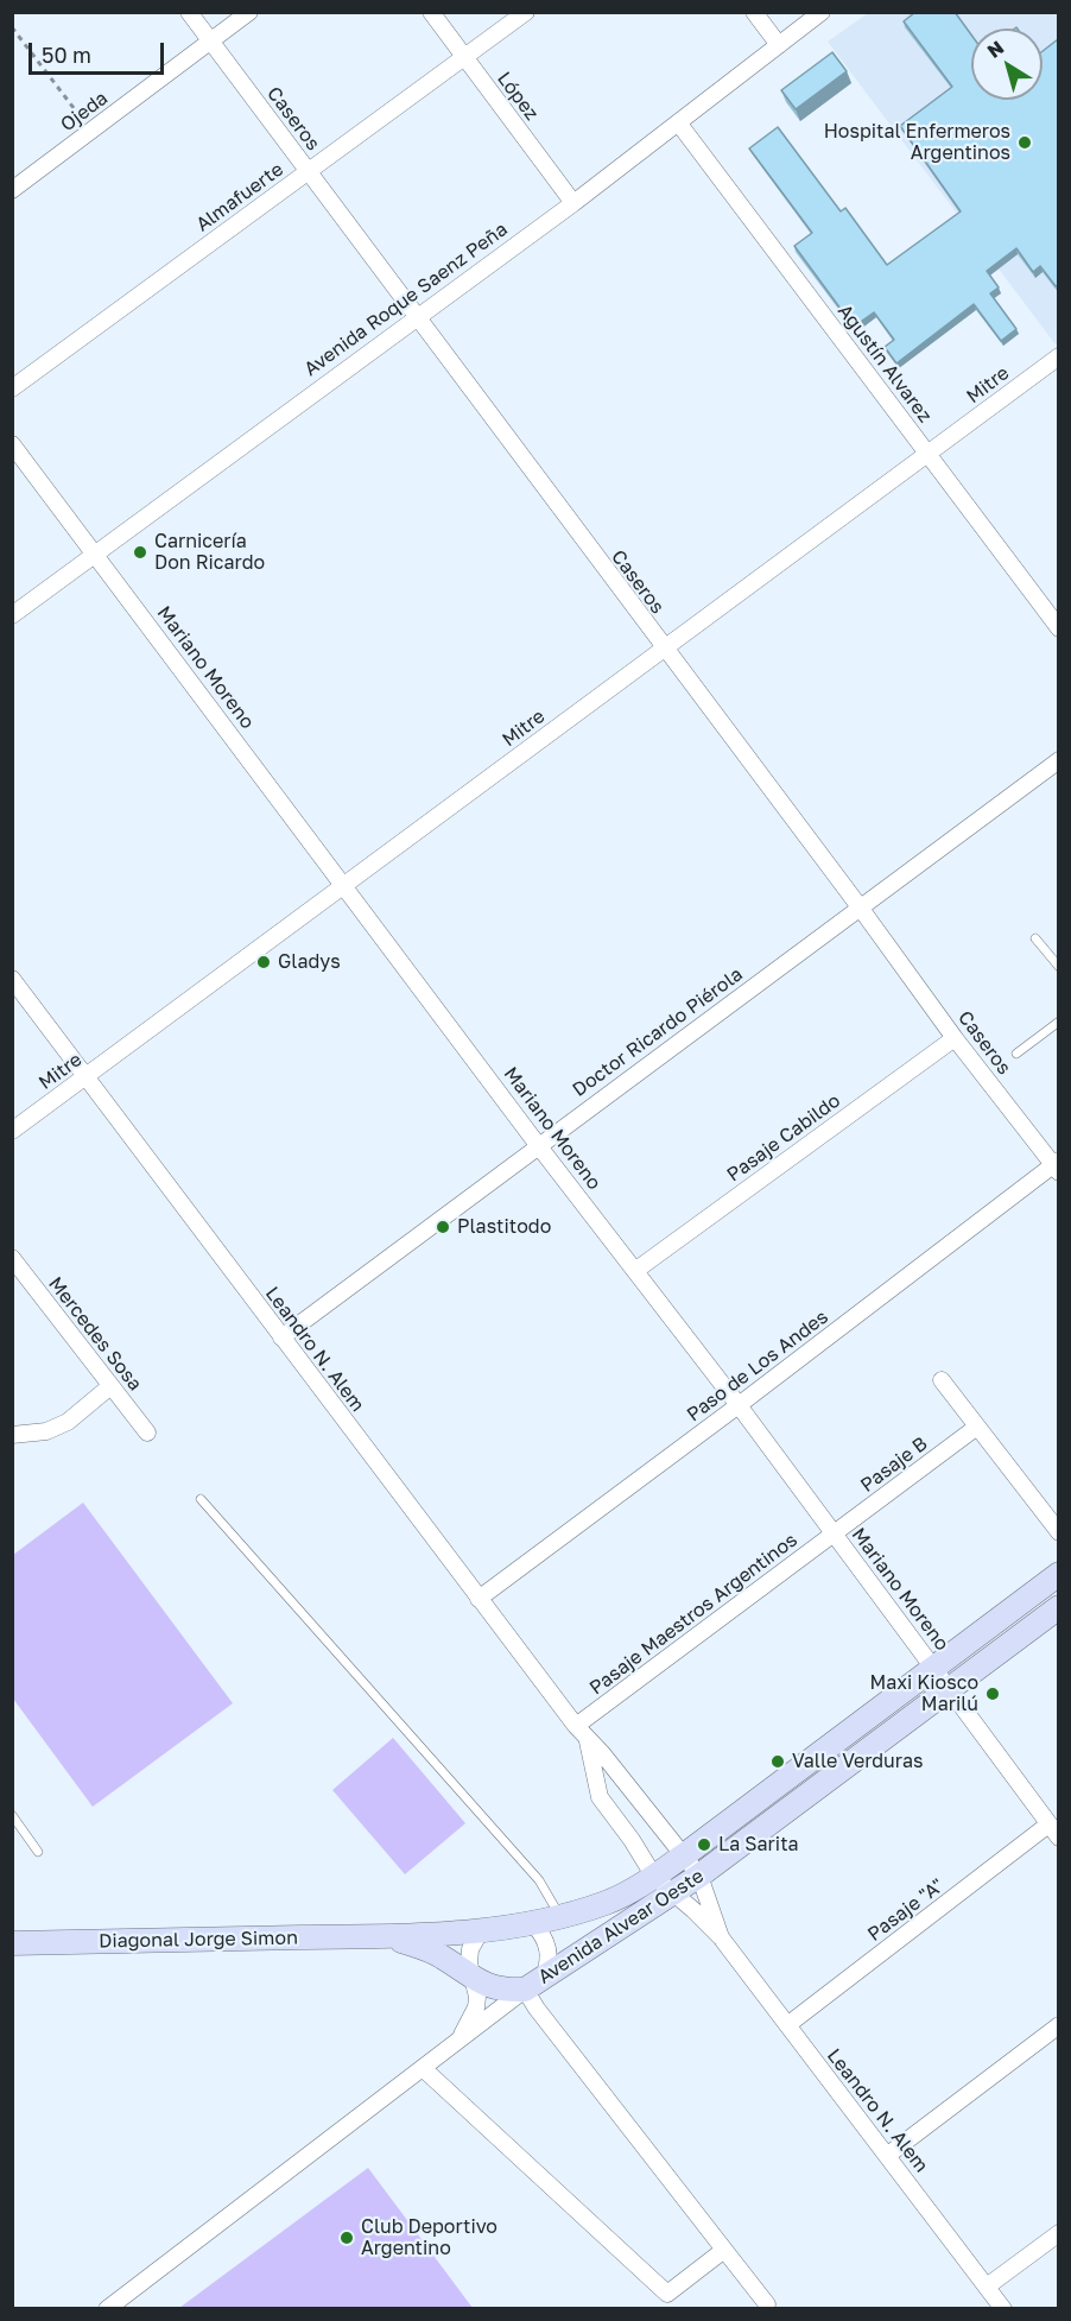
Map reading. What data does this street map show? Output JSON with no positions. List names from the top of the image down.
{
  "streets": {
    "main road": ["Avenida Alvear Oeste", "Diagonal Jorge Simon"],
    "street": [
      "López",
      "Ojeda",
      "Caseros",
      "Almafuerte",
      "Avenida Roque Saenz Peña",
      "Agustín Alvarez",
      "Mitre",
      "Mariano Moreno",
      "Doctor Ricardo Piérola",
      "Pasaje Cabildo",
      "Mercedes Sosa",
      "Leandro N. Alem",
      "Paso de Los Andes",
      "Pasaje B",
      "Pasaje Maestros Argentinos",
      "Pasaje \"A\""
    ]
  },
  "crossings": [
    ["López", "Almafuerte"],
    ["López", "Avenida Roque Saenz Peña"],
    ["Ojeda", "Caseros"],
    ["Caseros", "Almafuerte"],
    ["Caseros", "Avenida Roque Saenz Peña"],
    ["Caseros", "Mitre"],
    ["Caseros", "Doctor Ricardo Piérola"],
    ["Caseros", "Pasaje Cabildo"],
    ["Caseros", "Paso de Los Andes"],
    ["Avenida Roque Saenz Peña", "Agustín Alvarez"],
    ["Avenida Roque Saenz Peña", "Mariano Moreno"],
    ["Agustín Alvarez", "Mitre"],
    ["Mitre", "Mariano Moreno"],
    ["Mitre", "Leandro N. Alem"],
    ["Mariano Moreno", "Doctor Ricardo Piérola"],
    ["Mariano Moreno", "Pasaje Cabildo"],
    ["Mariano Moreno", "Paso de Los Andes"],
    ["Mariano Moreno", "Pasaje B"],
    ["Mariano Moreno", "Pasaje Maestros Argentinos"],
    ["Mariano Moreno", "Pasaje \"A\""],
    ["Mariano Moreno", "Avenida Alvear Oeste"],
    ["Doctor Ricardo Piérola", "Leandro N. Alem"],
    ["Leandro N. Alem", "Paso de Los Andes"],
    ["Leandro N. Alem", "Pasaje Maestros Argentinos"],
    ["Leandro N. Alem", "Pasaje \"A\""],
    ["Leandro N. Alem", "Avenida Alvear Oeste"],
    ["Pasaje B", "Pasaje Maestros Argentinos"],
    ["Avenida Alvear Oeste", "Diagonal Jorge Simon"]
  ],
  "places": [
    "Hospital Enfermeros Argentinos",
    "Carnicería Don Ricardo",
    "Gladys",
    "Plastitodo",
    "Maxi Kiosco Marilú",
    "Valle Verduras",
    "La Sarita",
    "Club Deportivo Argentino"
  ],
  "scale_bar": "50 m",
  "north": "top left"
}
